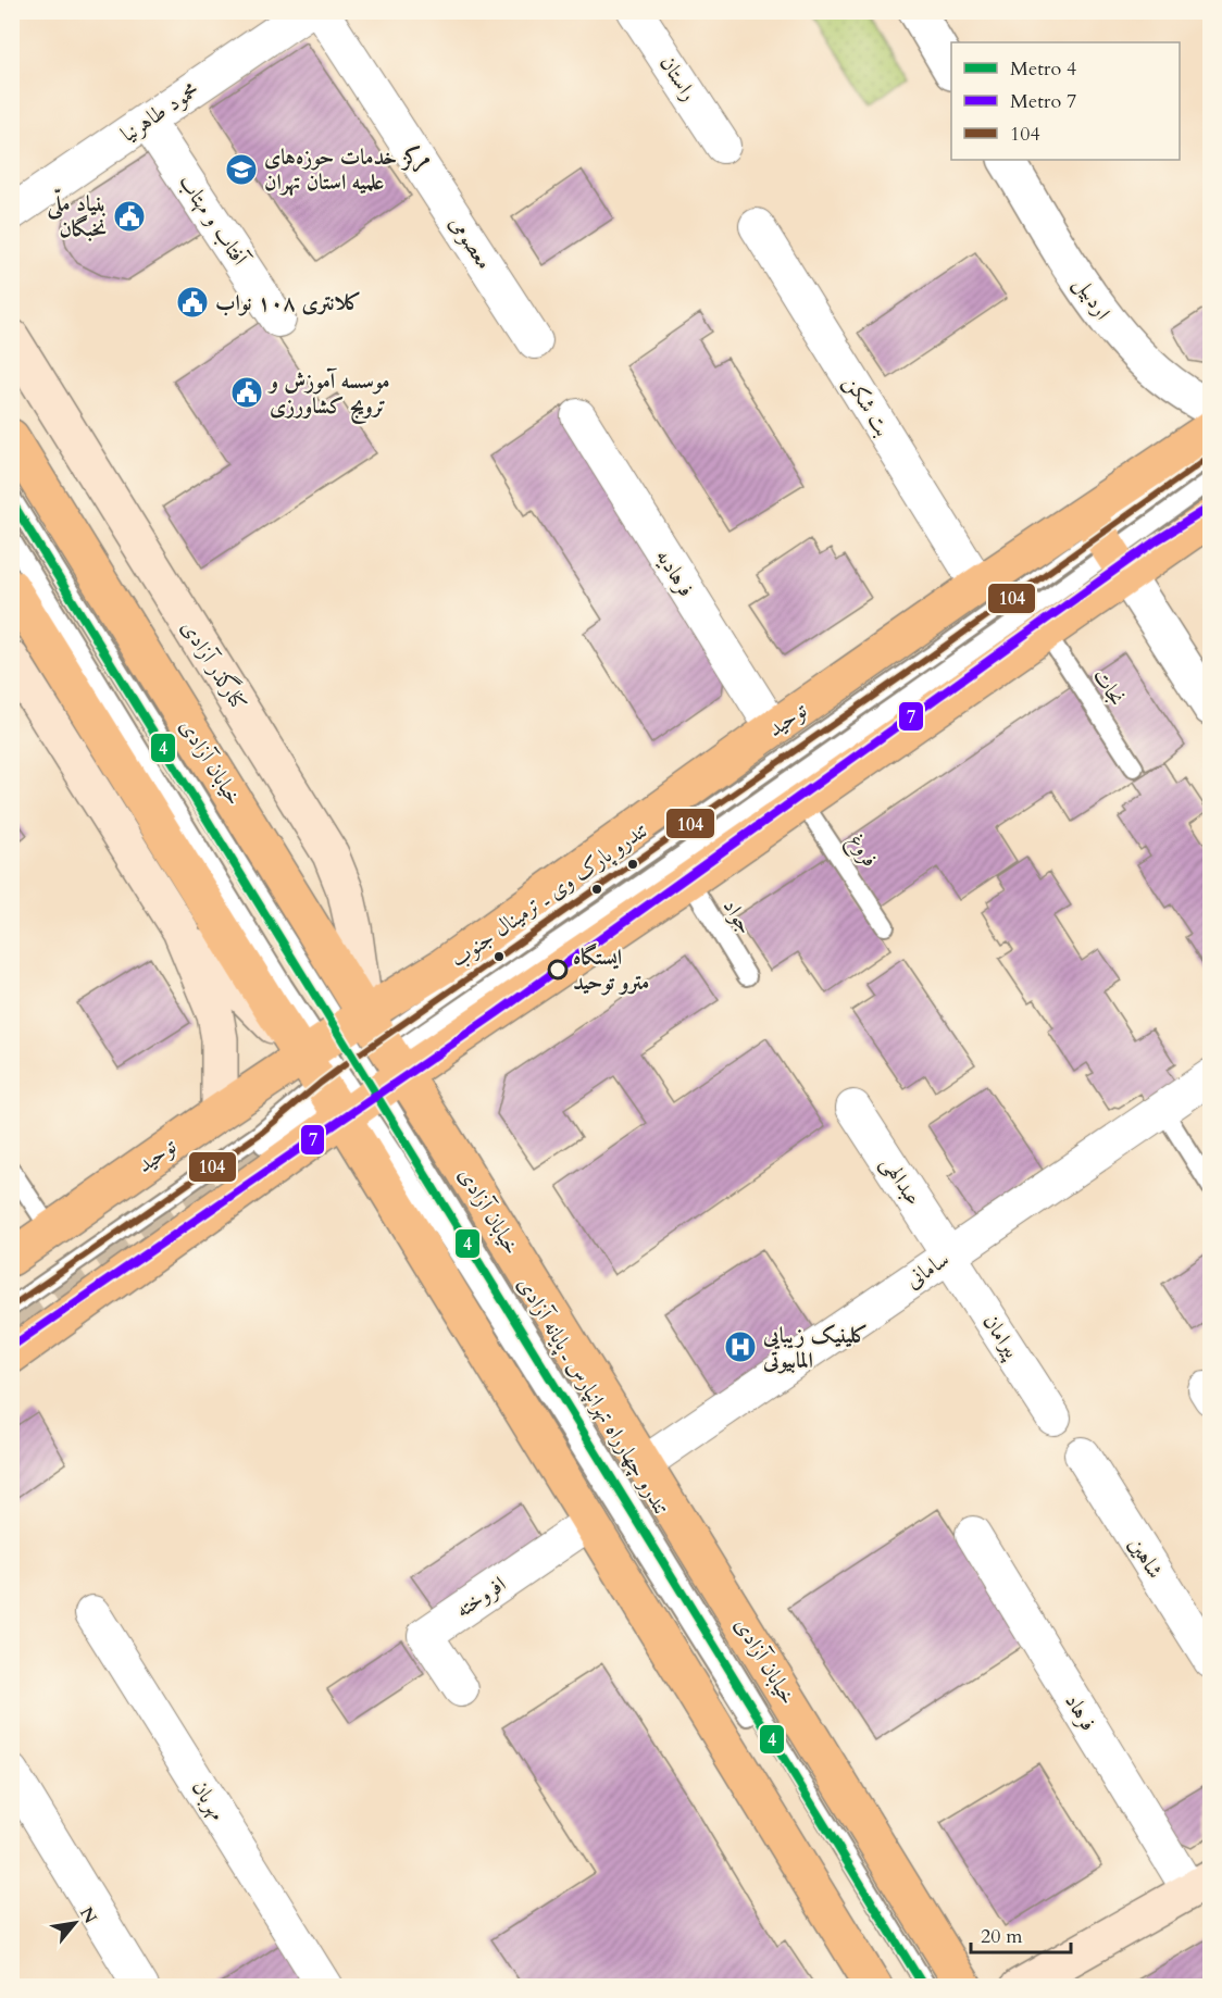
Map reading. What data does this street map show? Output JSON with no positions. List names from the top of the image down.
{
  "streets": {
    "main road": ["کنارگذر آزادی", "توحید", "خیابان آزادی"],
    "street": [
      "راستان",
      "محمود طاهرنیا",
      "آفتاب و مهتاب",
      "معصومی",
      "اردبیل",
      "بت شکن",
      "فرهادیه",
      "عبدالهی",
      "سامانی",
      "پیرامان",
      "شاهین",
      "افروخته",
      "فرهاد",
      "مهربان"
    ],
    "lane": [
      "نجات",
      "فروغ",
      "تندرو پارک وی ـ ترمینال جنوب",
      "جواد",
      "تندرو چهارراه تهرانپارس ـ پایانه آزادی"
    ]
  },
  "crossings": [
    ["محمود طاهرنیا", "آفتاب و مهتاب"],
    ["بت شکن", "توحید"],
    ["فرهادیه", "توحید"],
    ["کنارگذر آزادی", "توحید"],
    ["کنارگذر آزادی", "خیابان آزادی"],
    ["کنارگذر آزادی", "تندرو پارک وی ـ ترمینال جنوب"],
    ["کنارگذر آزادی", "تندرو چهارراه تهرانپارس ـ پایانه آزادی"],
    ["نجات", "توحید"],
    ["توحید", "خیابان آزادی"],
    ["توحید", "فروغ"],
    ["توحید", "تندرو پارک وی ـ ترمینال جنوب"],
    ["توحید", "جواد"],
    ["توحید", "تندرو چهارراه تهرانپارس ـ پایانه آزادی"],
    ["خیابان آزادی", "تندرو پارک وی ـ ترمینال جنوب"],
    ["خیابان آزادی", "سامانی"],
    ["خیابان آزادی", "تندرو چهارراه تهرانپارس ـ پایانه آزادی"],
    ["خیابان آزادی", "افروخته"],
    ["تندرو پارک وی ـ ترمینال جنوب", "تندرو چهارراه تهرانپارس ـ پایانه آزادی"],
    ["عبدالهی", "سامانی"],
    ["عبدالهی", "پیرامان"],
    ["سامانی", "پیرامان"]
  ],
  "places": {
    "school or university": ["مرکز خدمات حوزه‌های علمیه استان تهران"],
    "public building": ["بنیاد ملّی نخبگان", "کلانتری ۱۰۸ نواب", "موسسه آموزش و ترویج کشاورزی"],
    "other": ["ایستگاه مترو توحید"],
    "hospital": ["کلینیک زیبایی المابیوتی"]
  },
  "lines": ["transit line 104", "metro line 4", "metro line 7"],
  "legend": ["Metro 4", "Metro 7", "104"],
  "scale_bar": "20 m",
  "north": "top right"
}
